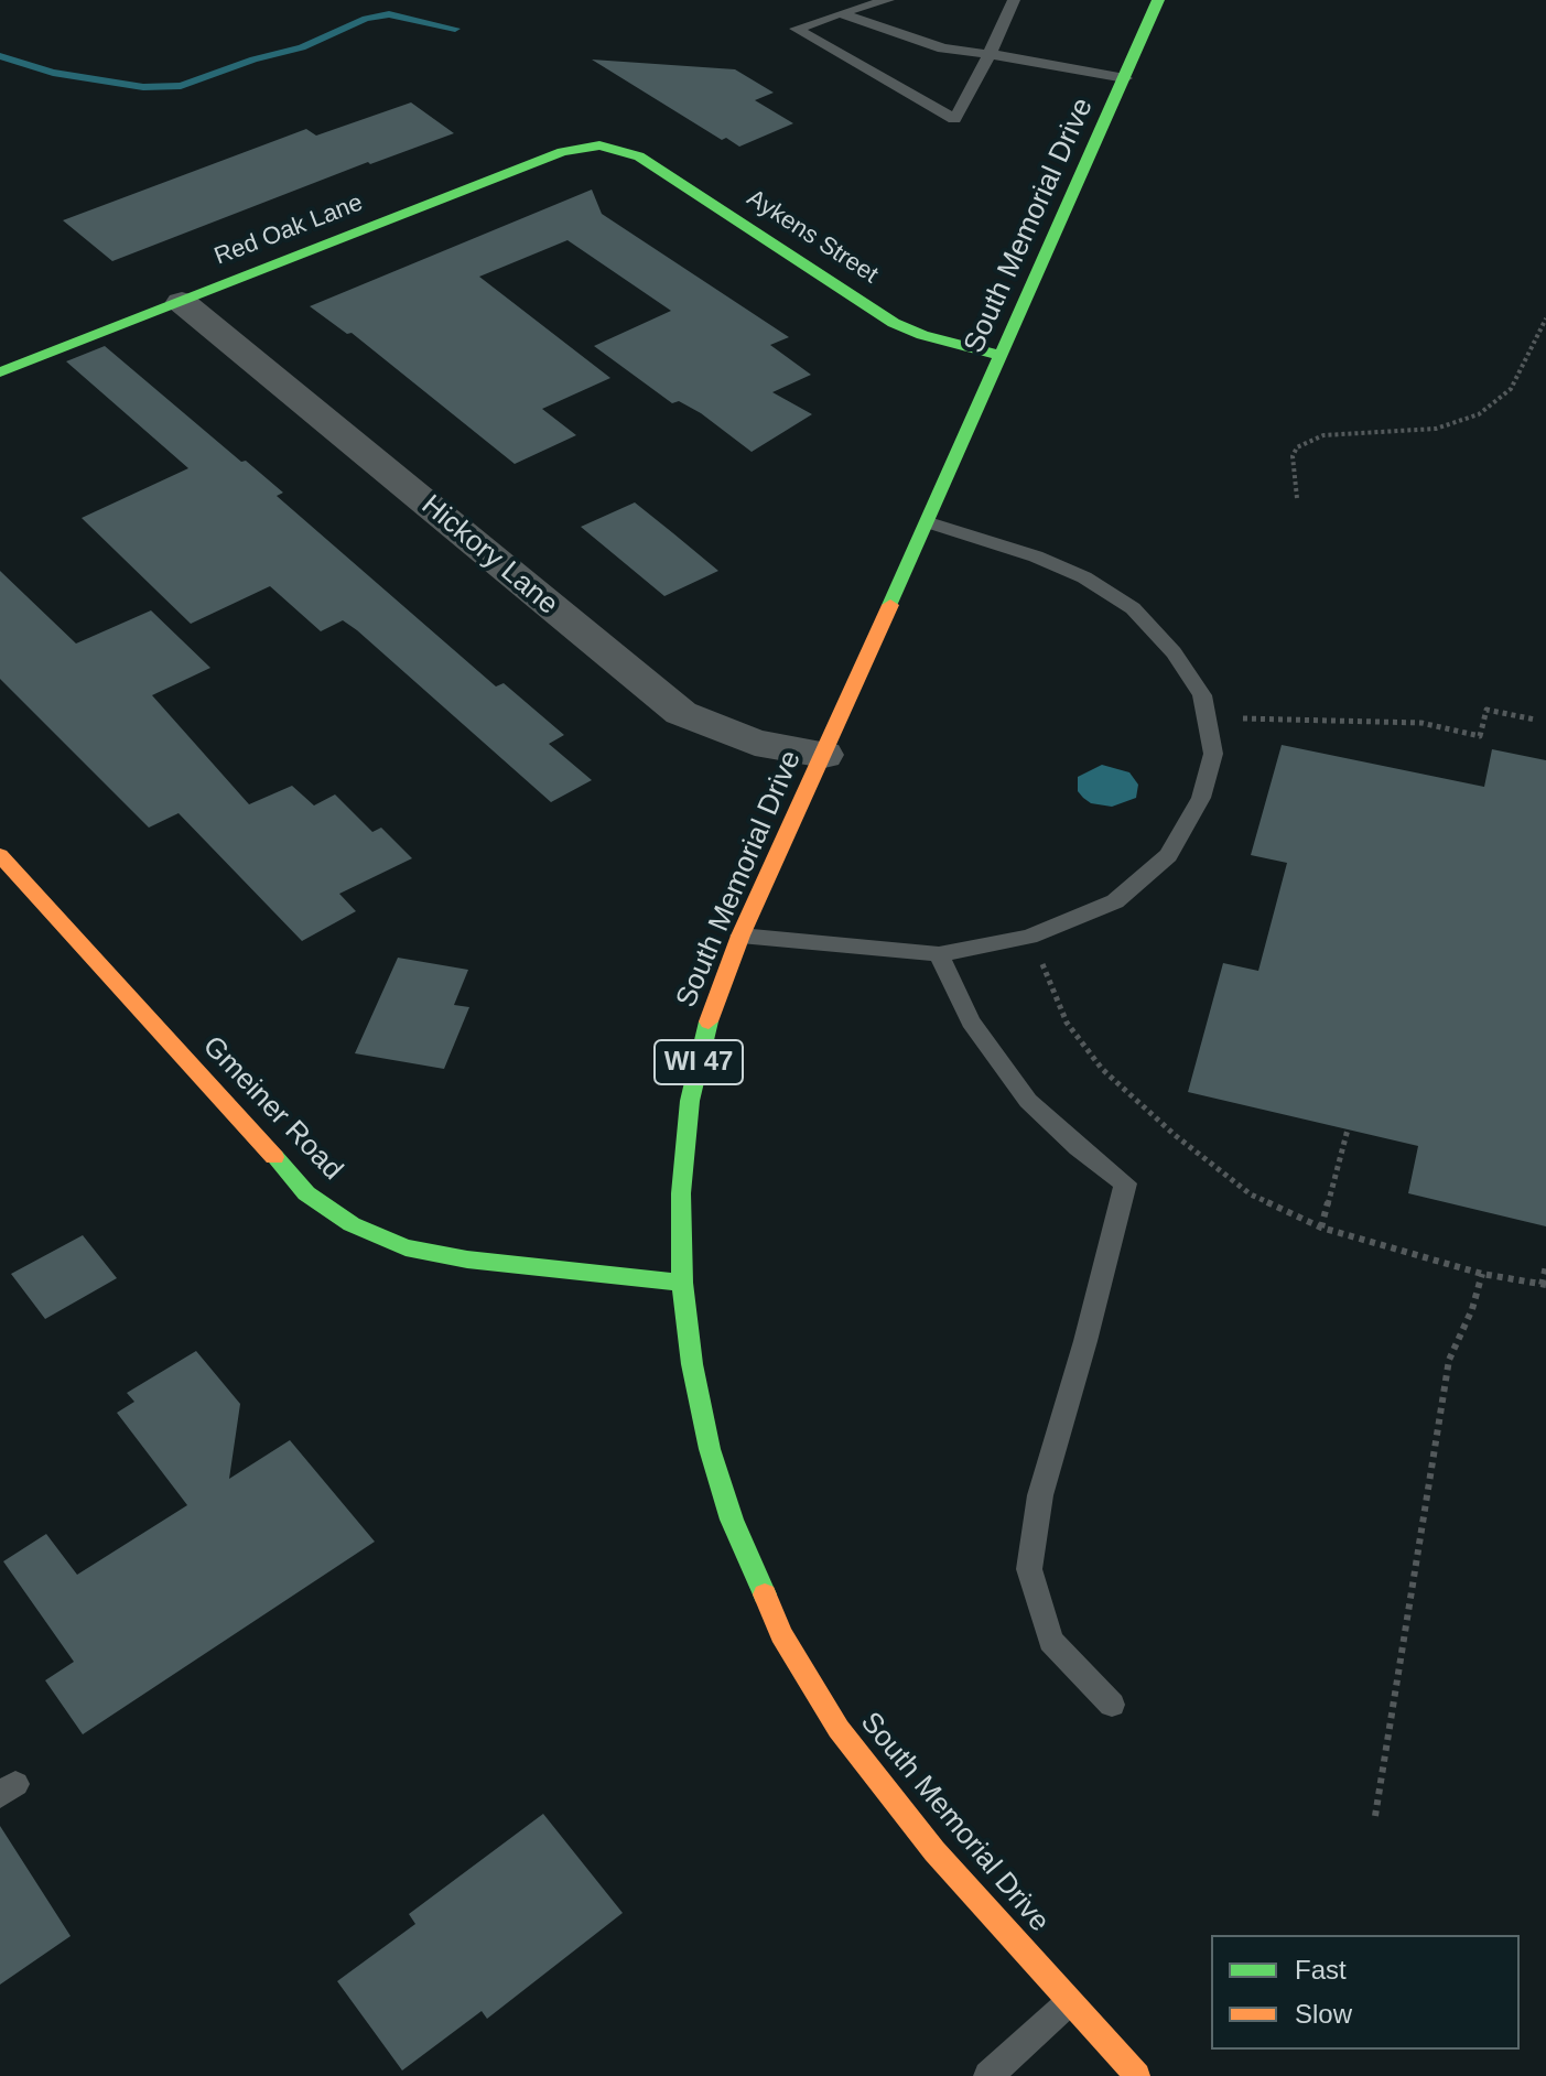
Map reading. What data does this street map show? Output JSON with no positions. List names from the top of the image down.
{
  "streets": {
    "main road": [
      "South Memorial Drive",
      "Red Oak Lane",
      "Aykens Street",
      "WI 47",
      "Gmeiner Road"
    ],
    "street": ["Hickory Lane"]
  },
  "crossings": [
    ["South Memorial Drive", "Aykens Street"],
    ["South Memorial Drive", "Hickory Lane"],
    ["South Memorial Drive", "Gmeiner Road"],
    ["Red Oak Lane", "Aykens Street"],
    ["Red Oak Lane", "Hickory Lane"]
  ],
  "legend": ["Fast", "Slow"]
}
